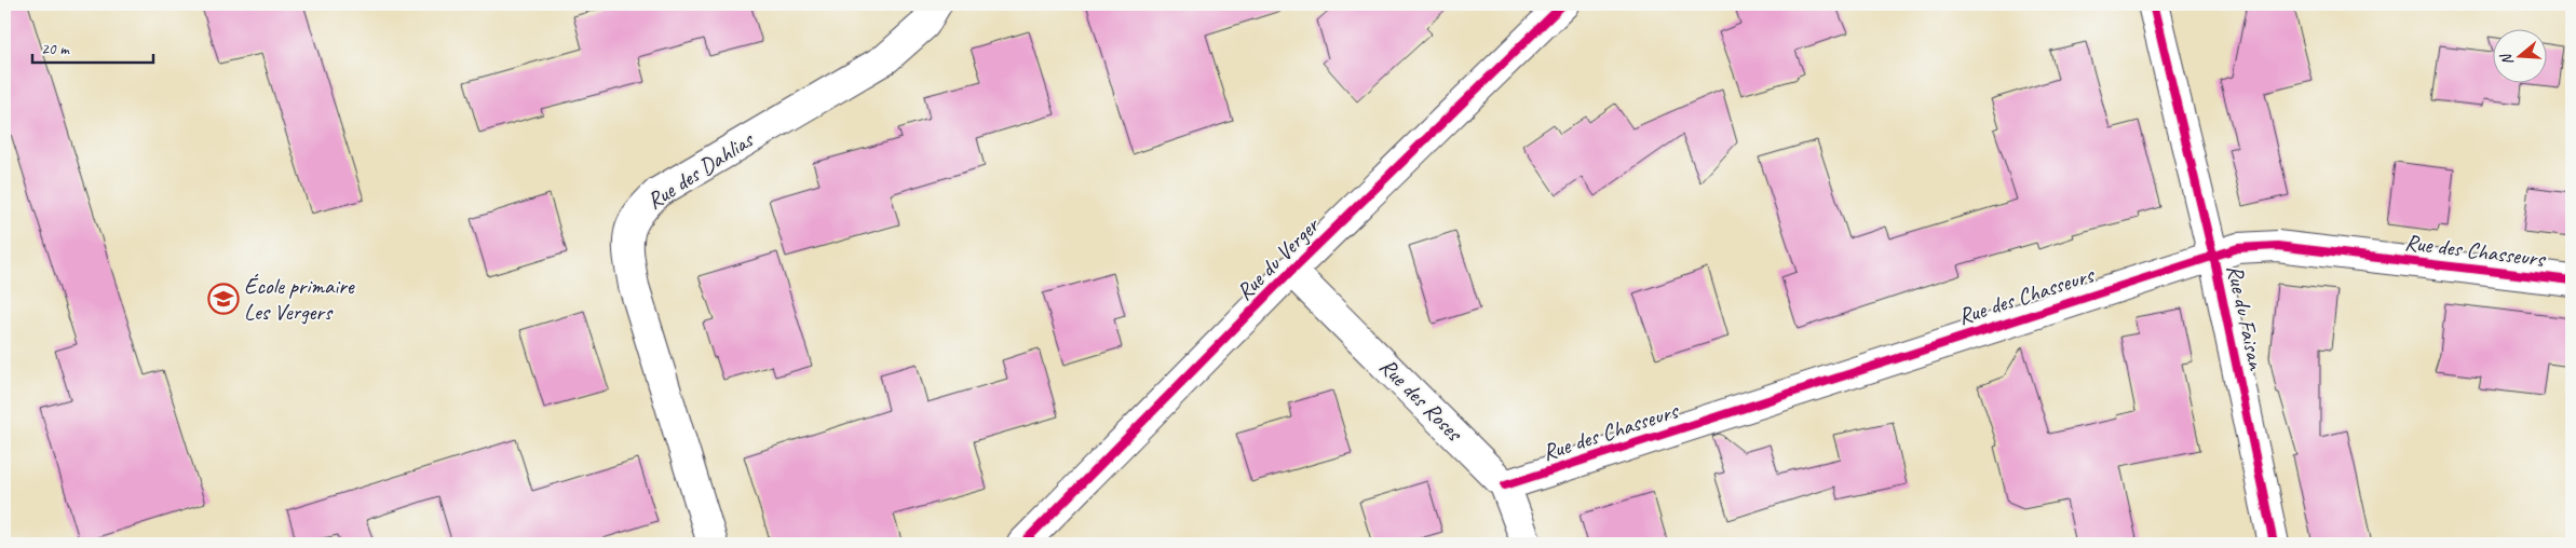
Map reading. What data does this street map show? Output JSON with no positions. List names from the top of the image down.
{
  "streets": {
    "street": [
      "Rue des Dahlias",
      "Rue des Chasseurs",
      "Rue du Verger",
      "Rue du Faisan",
      "Rue des Roses"
    ]
  },
  "crossings": [
    ["Rue des Chasseurs", "Rue du Faisan"],
    ["Rue des Chasseurs", "Rue des Roses"],
    ["Rue du Verger", "Rue des Roses"]
  ],
  "places": {
    "school or university": ["École primaire Les Vergers"]
  },
  "scale_bar": "20 m",
  "north": "left"
}
